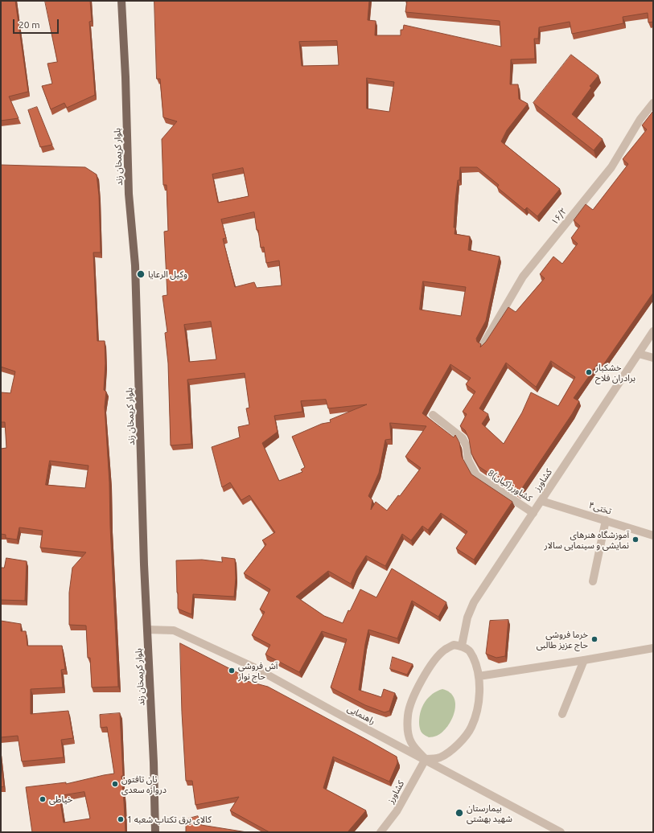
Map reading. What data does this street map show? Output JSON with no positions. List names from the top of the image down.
{
  "streets": {
    "main road": ["بلوار کریمخان زند"],
    "street": [
      "۱۶/۲",
      "کشاورز",
      "8کشاورز(کیان)",
      "تختی۴",
      "راهنمایی"
    ]
  },
  "crossings": [
    ["بلوار کریمخان زند", "راهنمایی"],
    ["کشاورز", "8کشاورز(کیان)"],
    ["کشاورز", "تختی۴"],
    ["کشاورز", "راهنمایی"]
  ],
  "places": [
    "وکیل الرعایا",
    "خشکبار برادران فلاح",
    "آموزشگاه هنرهای نمایشی و سینمایی سالار",
    "خرما فروشی حاج عزیز طالبی",
    "آش فروشی حاج نواز",
    "نان تافتون دروازه سعدی",
    "خیاطی",
    "بیمارستان شهید بهشتی",
    "کالای برق تکتاب شعبه 1"
  ],
  "scale_bar": "20 m"
}
